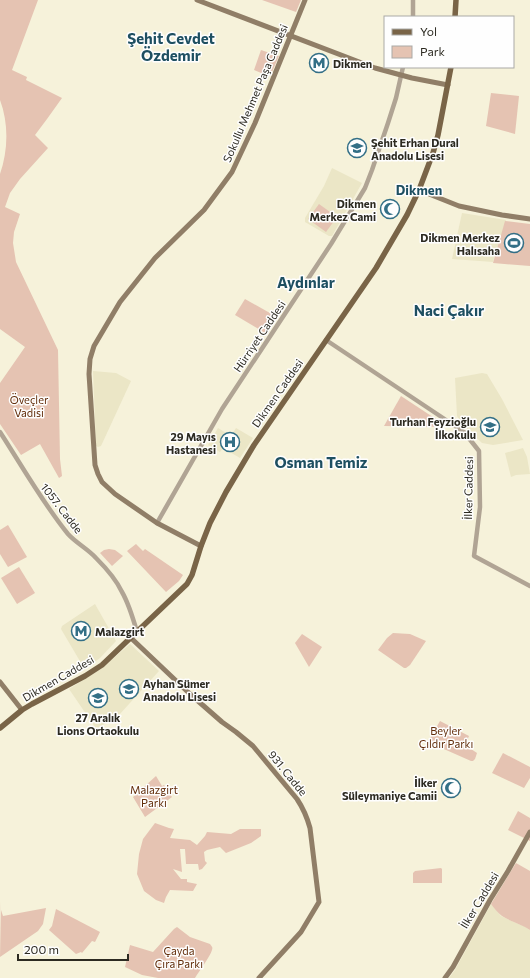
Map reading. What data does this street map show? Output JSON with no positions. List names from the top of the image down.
{
  "streets": {
    "main road": [
      "Sokullu Mehmet Paşa Caddesi",
      "Dikmen Caddesi",
      "İlker Caddesi",
      "931. Cadde"
    ],
    "street": ["Hürriyet Caddesi", "1057. Cadde"]
  },
  "crossings": [
    ["Sokullu Mehmet Paşa Caddesi", "Hürriyet Caddesi"],
    ["Sokullu Mehmet Paşa Caddesi", "Dikmen Caddesi"],
    ["Dikmen Caddesi", "İlker Caddesi"],
    ["Dikmen Caddesi", "1057. Cadde"],
    ["Dikmen Caddesi", "931. Cadde"]
  ],
  "districts": [
    "Şehit Cevdet Özdemir",
    "Dikmen",
    "Aydınlar",
    "Naci Çakır",
    "Osman Temiz"
  ],
  "parks": [
    "Öveçler Vadisi",
    "Beyler Çıldır Parkı",
    "Malazgirt Parkı",
    "Çayda Çıra Parkı"
  ],
  "places": {
    "metro station": ["Dikmen", "Malazgirt"],
    "school or university": [
      "Şehit Erhan Dural Anadolu Lisesi",
      "Turhan Feyzioğlu İlkokulu",
      "Ayhan Sümer Anadolu Lisesi",
      "27 Aralık Lions Ortaokulu"
    ],
    "mosque": ["Dikmen Merkez Cami", "İlker Süleymaniye Camii"],
    "sports": ["Dikmen Merkez Halısaha"],
    "hospital": ["29 Mayıs Hastanesi"]
  },
  "legend": ["Yol", "Park"],
  "scale_bar": "200 m"
}
